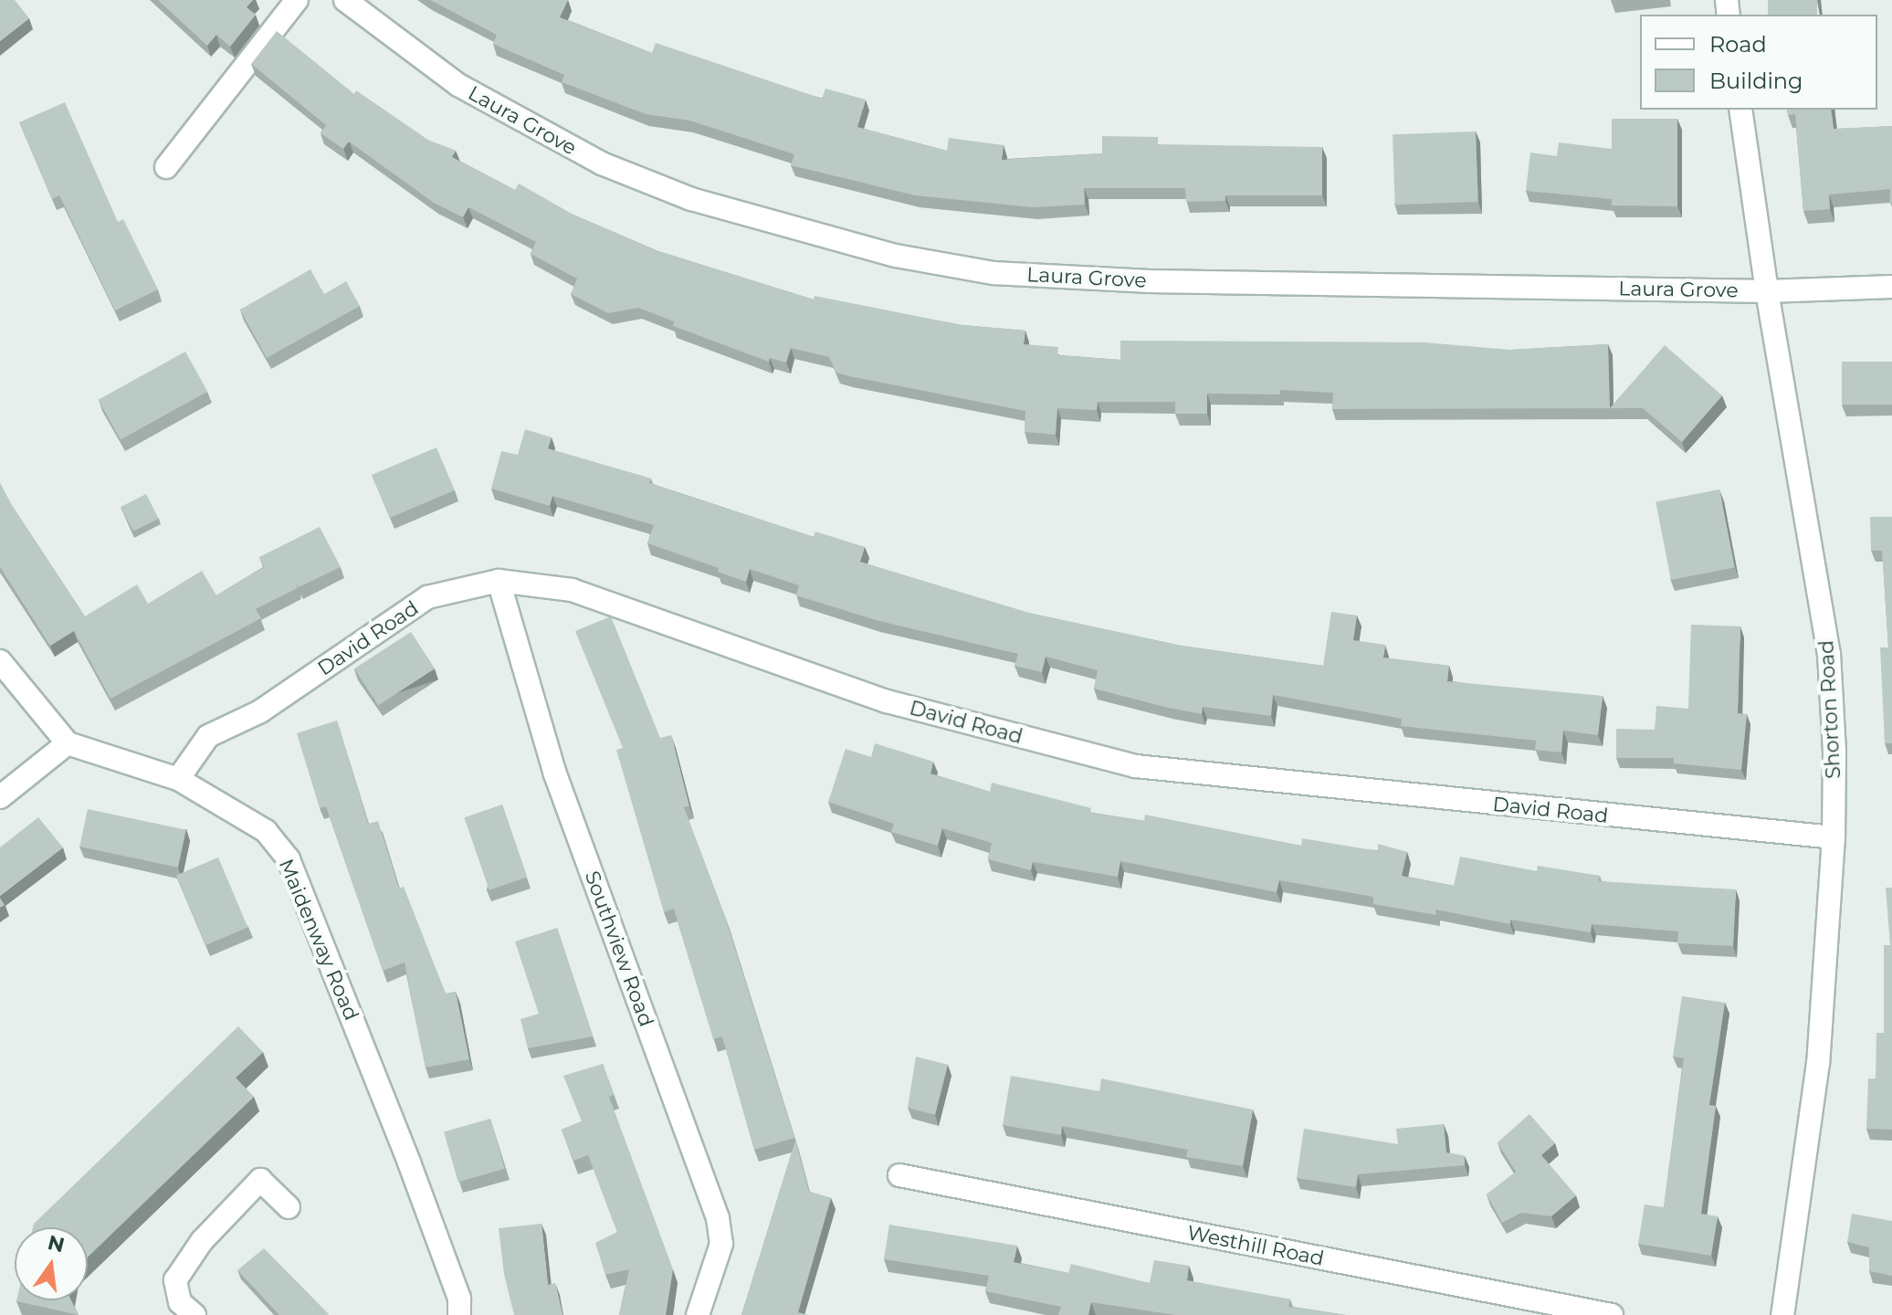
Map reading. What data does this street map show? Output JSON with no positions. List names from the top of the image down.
{
  "streets": {
    "street": [
      "Laura Grove",
      "David Road",
      "Shorton Road",
      "Maidenway Road",
      "Southview Road",
      "Westhill Road"
    ]
  },
  "crossings": [
    ["Laura Grove", "Shorton Road"],
    ["David Road", "Shorton Road"],
    ["David Road", "Maidenway Road"],
    ["David Road", "Southview Road"]
  ],
  "legend": ["Road", "Building"],
  "north": "top"
}
